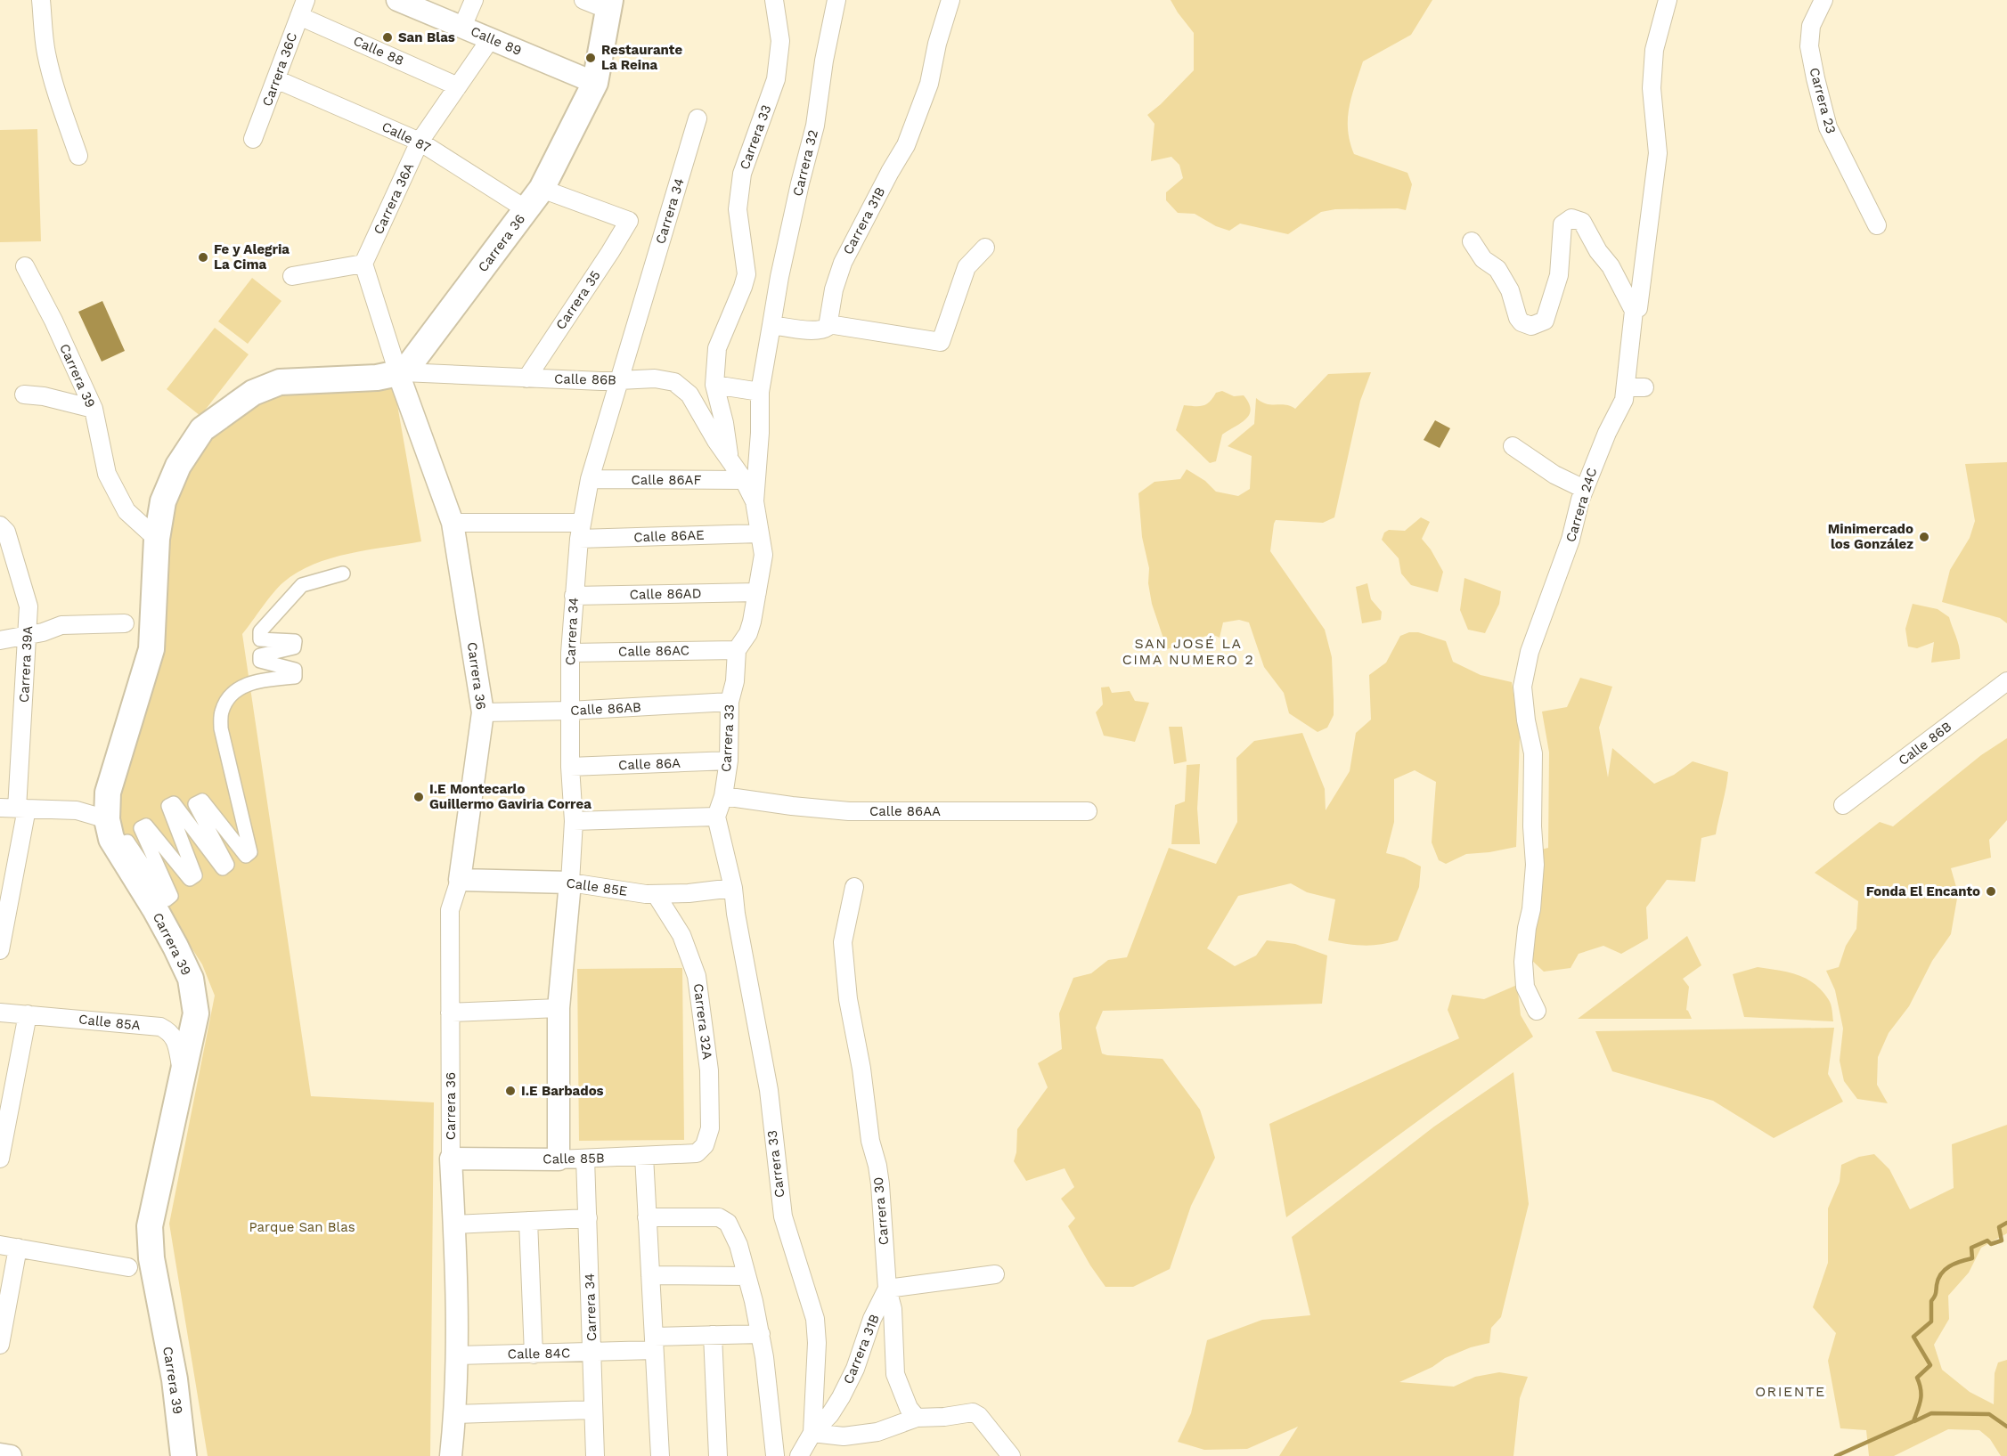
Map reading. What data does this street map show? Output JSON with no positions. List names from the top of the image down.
{
  "streets": {
    "main road": ["Carrera 36", "Carrera 39", "Calle 86B"],
    "street": [
      "Calle 89",
      "Calle 88",
      "Carrera 36C",
      "Carrera 23",
      "Calle 87",
      "Carrera 33",
      "Carrera 32",
      "Carrera 36A",
      "Carrera 34",
      "Carrera 31B",
      "Carrera 35",
      "Calle 86AF",
      "Carrera 24C",
      "Calle 86AE",
      "Calle 86AD",
      "Calle 86AC",
      "Carrera 39A",
      "Calle 86AB",
      "Calle 86A",
      "Calle 86AA",
      "Calle 85E",
      "Carrera 32A",
      "Calle 85A",
      "Calle 85B",
      "Carrera 30",
      "Calle 84C"
    ]
  },
  "crossings": [
    ["Calle 89", "Carrera 36A"],
    ["Calle 89", "Carrera 36"],
    ["Calle 88", "Carrera 36C"],
    ["Calle 88", "Carrera 36A"],
    ["Carrera 36C", "Calle 87"],
    ["Calle 87", "Carrera 36A"],
    ["Calle 87", "Carrera 36"],
    ["Carrera 33", "Carrera 31B"],
    ["Carrera 33", "Calle 86B"],
    ["Carrera 33", "Calle 86AF"],
    ["Carrera 33", "Calle 86AE"],
    ["Carrera 33", "Calle 86AD"],
    ["Carrera 33", "Calle 86AC"],
    ["Carrera 33", "Calle 86AB"],
    ["Carrera 33", "Calle 86A"],
    ["Carrera 33", "Calle 86AA"],
    ["Carrera 33", "Calle 85E"],
    ["Carrera 34", "Calle 86B"],
    ["Carrera 34", "Calle 86AF"],
    ["Carrera 34", "Calle 86AE"],
    ["Carrera 34", "Calle 86AD"],
    ["Carrera 34", "Calle 86AC"],
    ["Carrera 34", "Calle 86AB"],
    ["Carrera 34", "Calle 86A"],
    ["Carrera 34", "Calle 85E"],
    ["Carrera 34", "Calle 85B"],
    ["Carrera 34", "Calle 84C"],
    ["Carrera 31B", "Carrera 30"],
    ["Carrera 36", "Carrera 35"],
    ["Carrera 36", "Calle 86B"],
    ["Carrera 36", "Calle 86AB"],
    ["Carrera 36", "Calle 85E"],
    ["Carrera 36", "Calle 85B"],
    ["Carrera 36", "Calle 84C"],
    ["Carrera 35", "Calle 86B"],
    ["Carrera 39", "Calle 86B"],
    ["Carrera 39", "Calle 85A"],
    ["Calle 85E", "Carrera 32A"],
    ["Carrera 32A", "Calle 85B"]
  ],
  "districts": ["SAN JOSÉ LA CIMA NUMERO 2", "ORIENTE"],
  "parks": ["Parque San Blas"],
  "places": [
    "San Blas",
    "Restaurante La Reina",
    "Fe y Alegria La Cima",
    "Minimercado los González",
    "I.E Montecarlo Guillermo Gaviria Correa",
    "Fonda El Encanto",
    "I.E Barbados"
  ]
}
